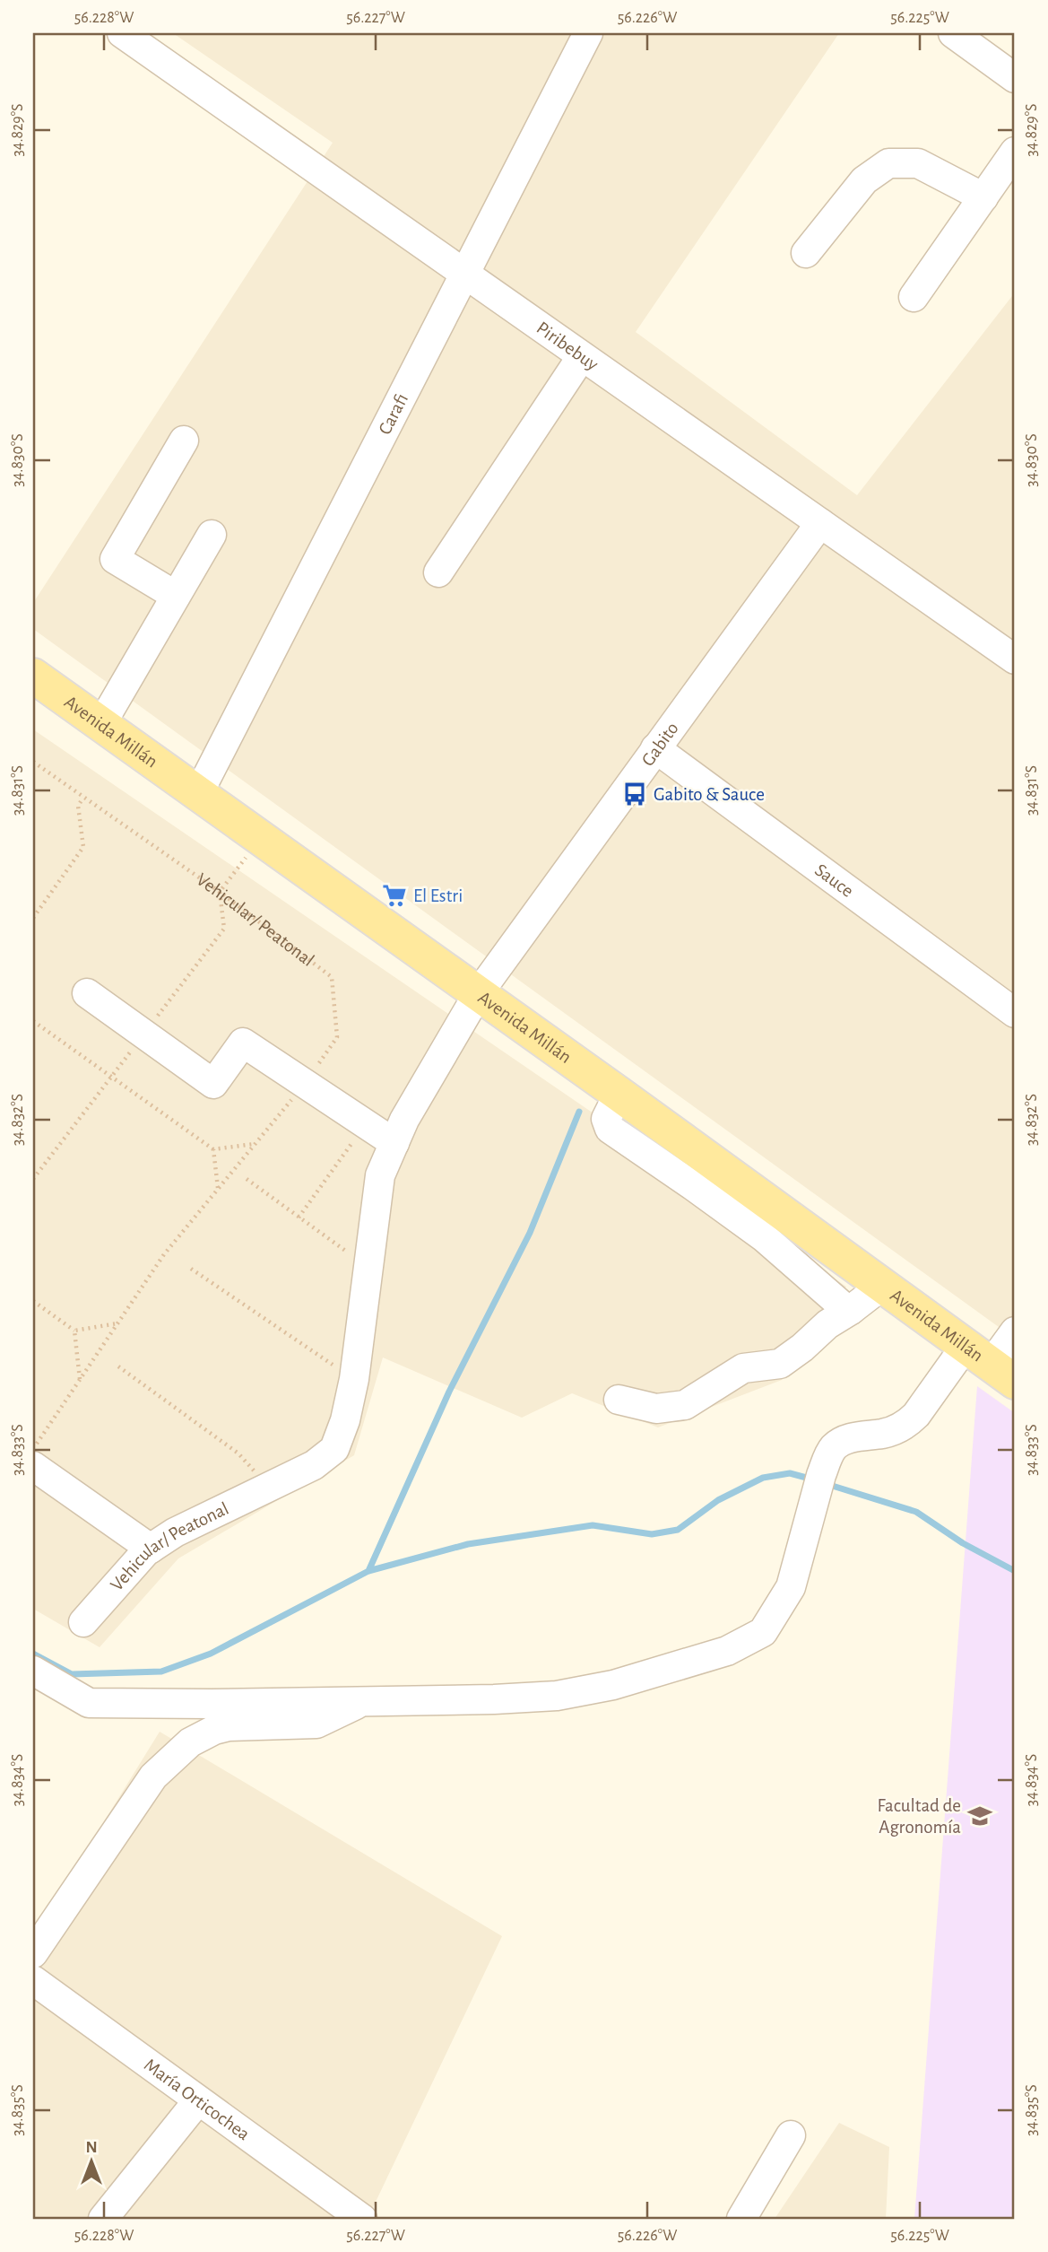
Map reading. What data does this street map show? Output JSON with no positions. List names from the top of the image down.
{
  "streets": {
    "main road": ["Avenida Millán"],
    "street": [
      "Piribebuy",
      "Carafi",
      "Gabito",
      "Sauce",
      "Vehicular/ Peatonal",
      "María Orticochea"
    ]
  },
  "crossings": [
    ["Piribebuy", "Carafi"],
    ["Piribebuy", "Gabito"],
    ["Carafi", "Avenida Millán"],
    ["Avenida Millán", "Gabito"],
    ["Avenida Millán", "Vehicular/ Peatonal"],
    ["Gabito", "Sauce"],
    ["Gabito", "Vehicular/ Peatonal"]
  ],
  "places": {
    "bus stop": ["Gabito & Sauce"],
    "supermarket": ["El Estri"],
    "school or university": ["Facultad de Agronomía"]
  },
  "north": "top",
  "coordinates": [
    "56.228°W",
    "56.227°W",
    "56.226°W",
    "56.225°W",
    "34.829°S",
    "34.830°S",
    "34.831°S",
    "34.832°S",
    "34.833°S",
    "34.834°S",
    "34.835°S"
  ]
}
